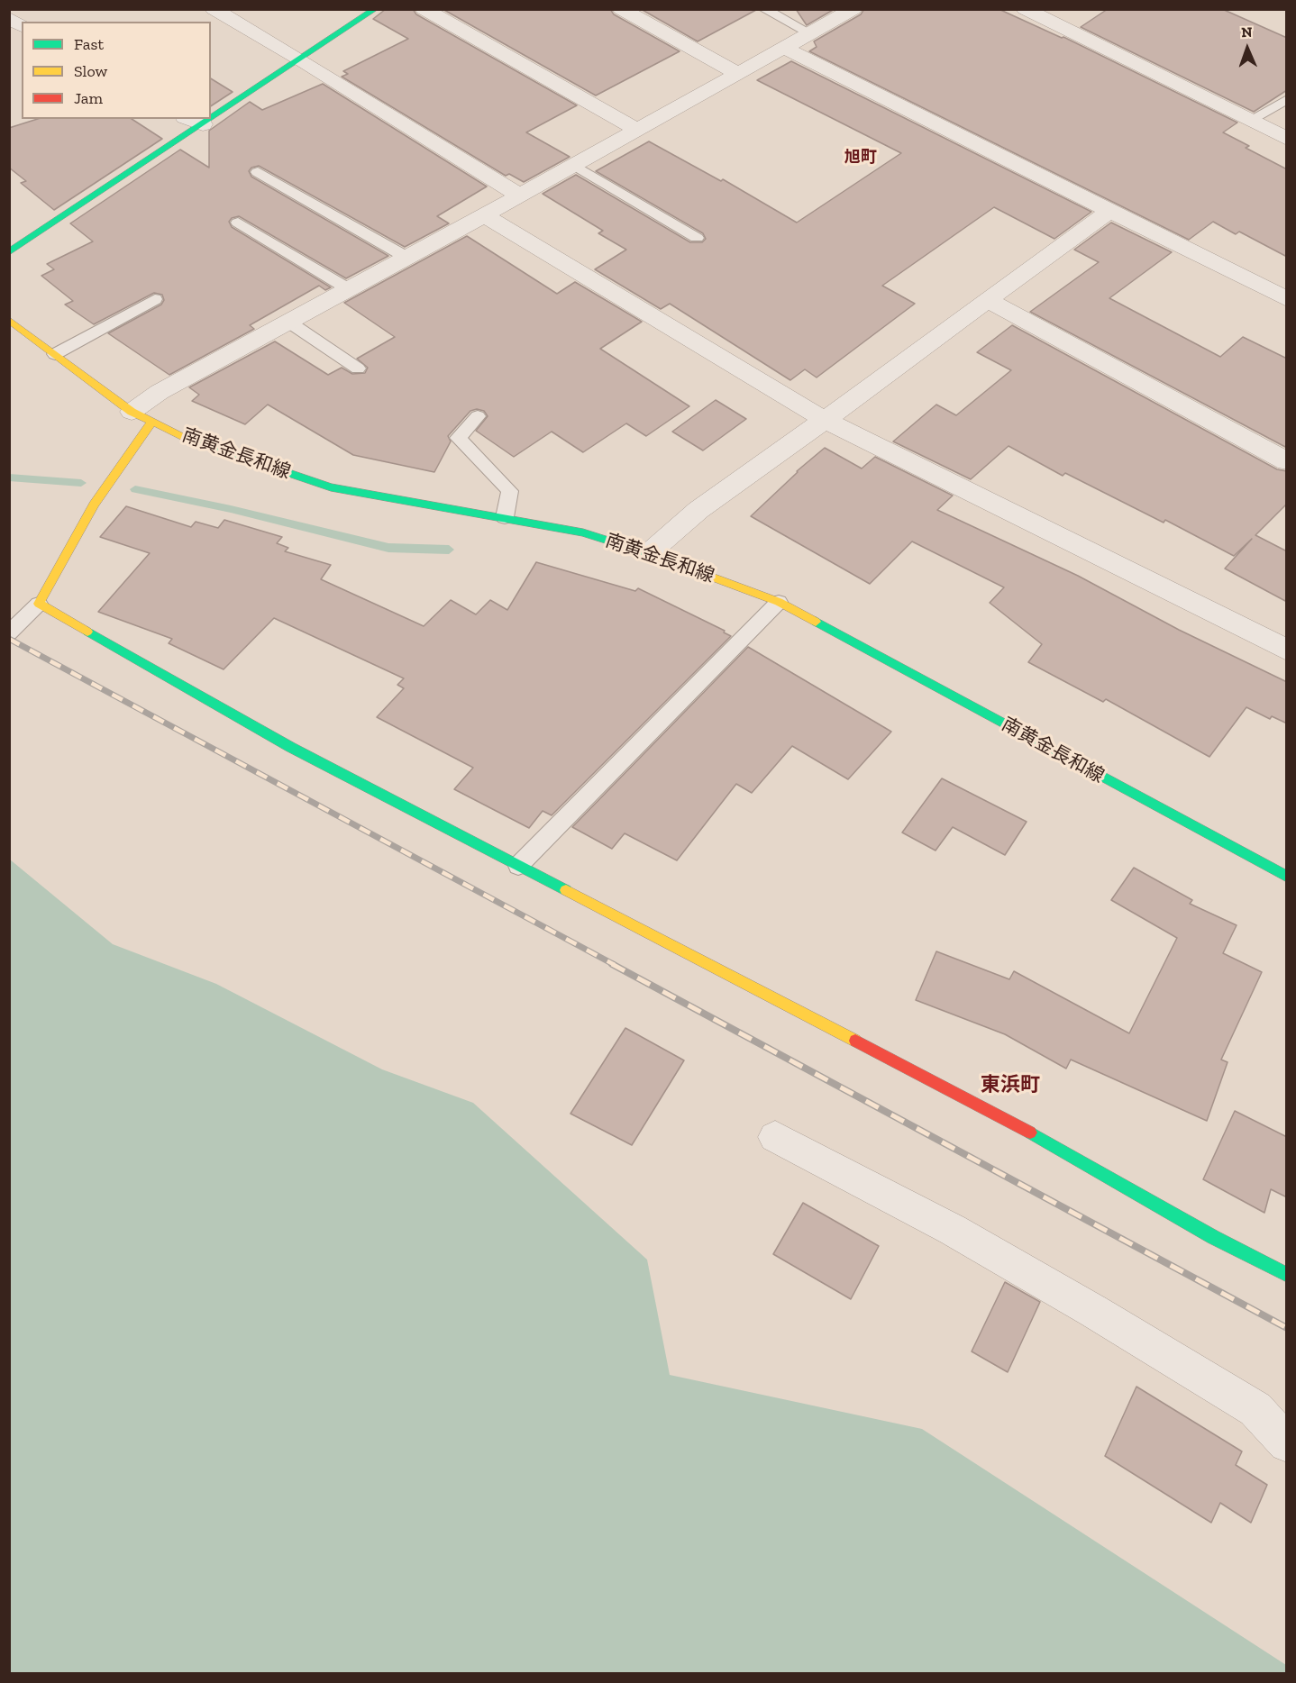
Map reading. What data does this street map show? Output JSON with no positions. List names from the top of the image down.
{
  "streets": {
    "street": ["南黄金長和線"]
  },
  "districts": ["旭町", "東浜町"],
  "legend": ["Fast", "Slow", "Jam"],
  "north": "top"
}
